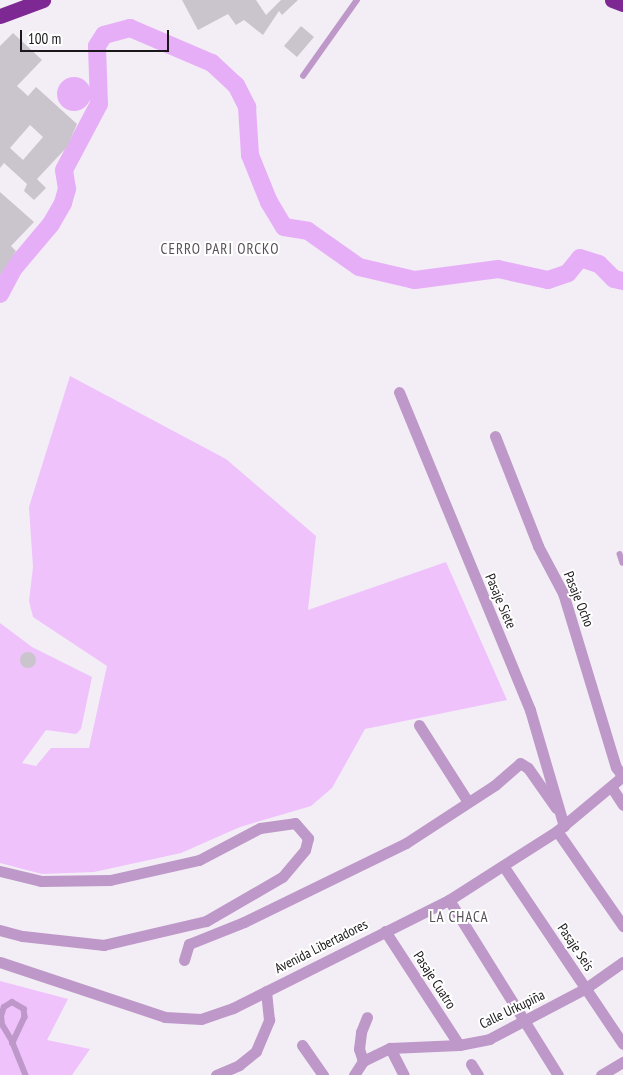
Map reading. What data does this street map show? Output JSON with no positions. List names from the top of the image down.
{
  "streets": {
    "street": [
      "Pasaje Ocho",
      "Pasaje Siete",
      "Avenida Libertadores",
      "Pasaje Seis",
      "Pasaje Cuatro",
      "Calle Urkupiña"
    ]
  },
  "crossings": [
    ["Pasaje Ocho", "Avenida Libertadores"],
    ["Pasaje Siete", "Avenida Libertadores"],
    ["Avenida Libertadores", "Pasaje Seis"],
    ["Avenida Libertadores", "Pasaje Cuatro"],
    ["Pasaje Seis", "Calle Urkupiña"],
    ["Pasaje Cuatro", "Calle Urkupiña"]
  ],
  "districts": ["CERRO PARI ORCKO", "LA CHACA"],
  "scale_bar": "100 m"
}
